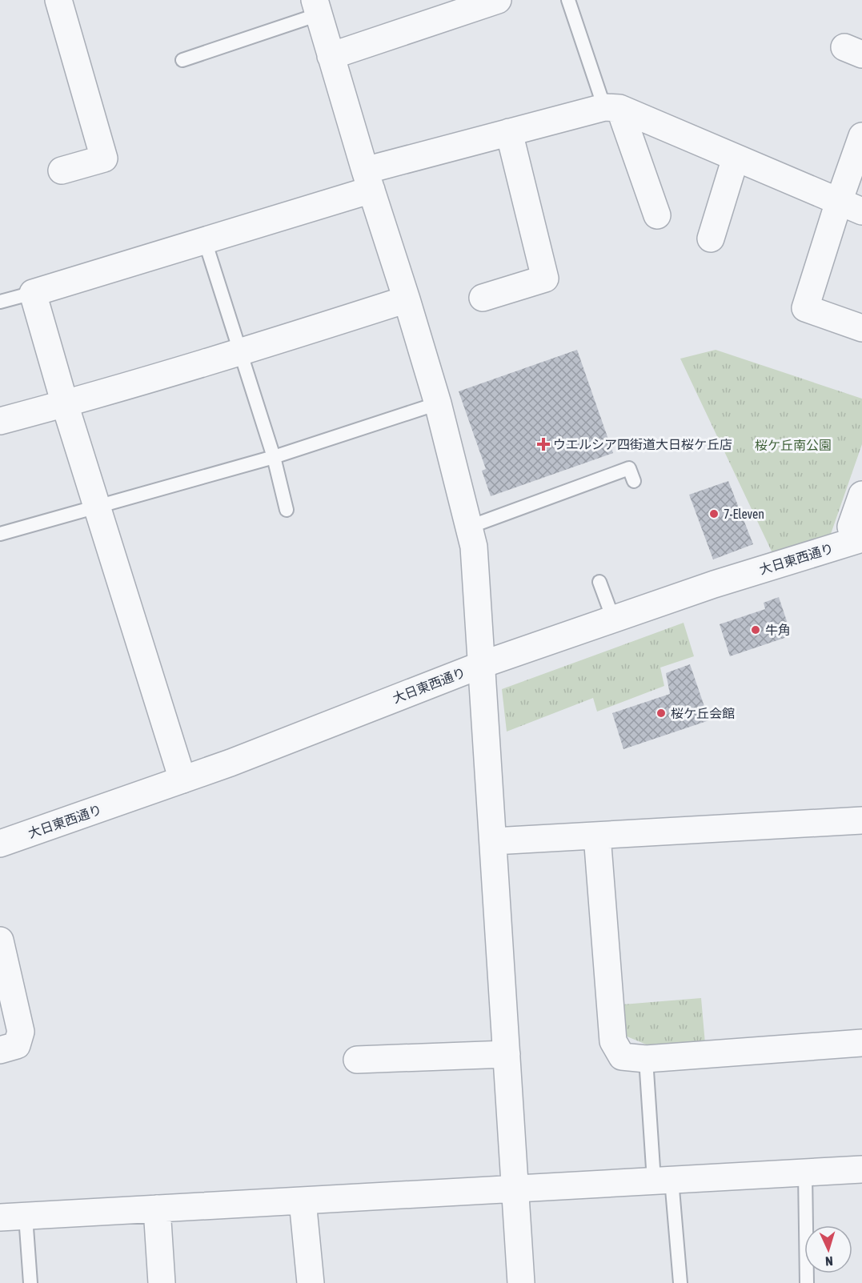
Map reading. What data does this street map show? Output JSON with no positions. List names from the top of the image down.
{
  "streets": {
    "street": ["大日東西通り"]
  },
  "parks": ["桜ケ丘南公園"],
  "places": {
    "health": ["ウエルシア四街道大日桜ケ丘店"],
    "other": ["7-Eleven", "牛角", "桜ケ丘会館"]
  },
  "north": "bottom"
}
